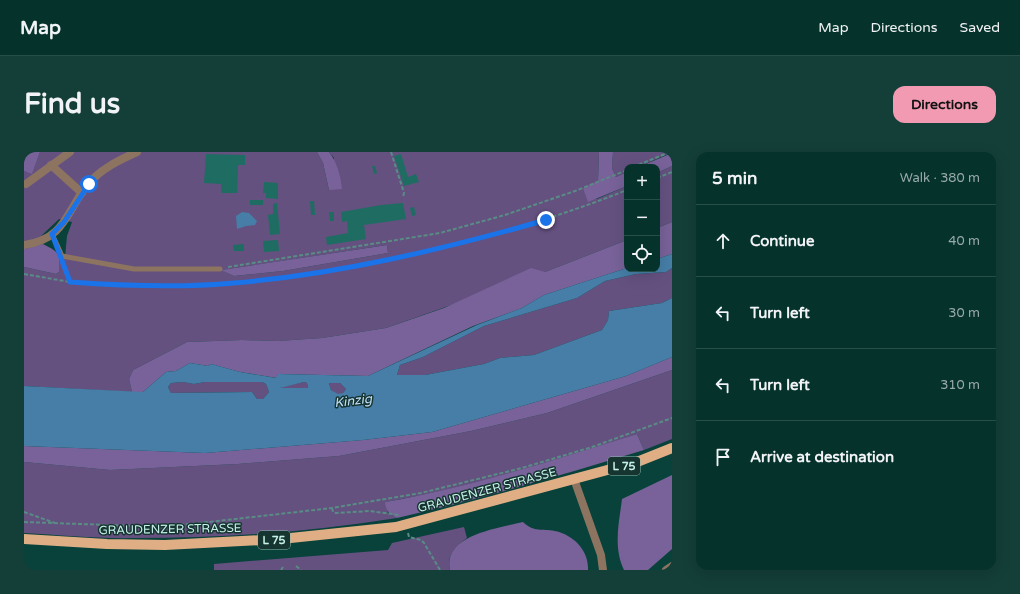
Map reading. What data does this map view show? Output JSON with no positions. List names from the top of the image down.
{
  "streets": {
    "main road": ["L 75", "GRAUDENZER STRASSE"]
  },
  "crossings": [
    ["L 75", "GRAUDENZER STRASSE"]
  ],
  "water": ["Kinzig"],
  "page": {
    "header": "Map",
    "nav": ["Map", "Directions", "Saved"],
    "buttons": "Directions",
    "title": "Find us",
    "heading": ["5 min", "Walk · 380 m"],
    "map_buttons": ["+", "−"],
    "list": [
      ["Continue", "40 m"],
      ["Turn left", "30 m"],
      ["Turn left", "310 m"],
      "Arrive at destination"
    ]
  }
}
